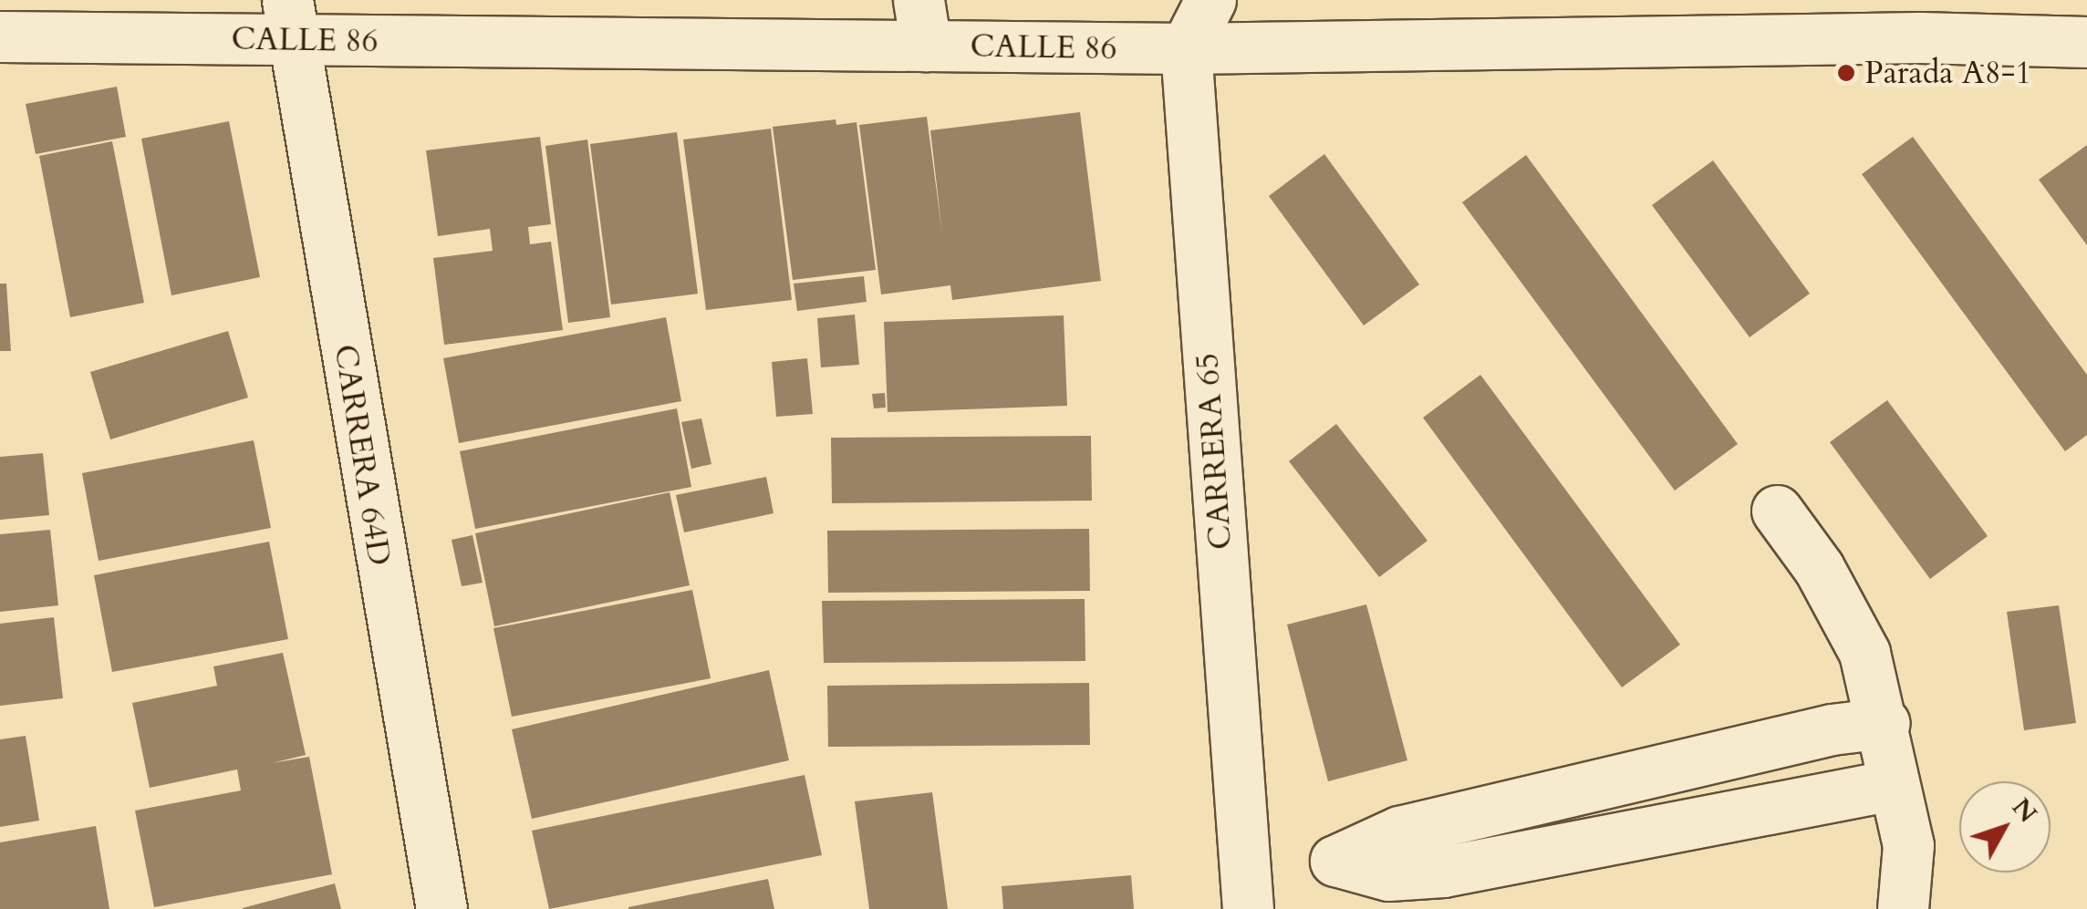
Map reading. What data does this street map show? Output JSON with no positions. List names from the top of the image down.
{
  "streets": {
    "street": ["CALLE 86", "CARRERA 65", "CARRERA 64D"]
  },
  "crossings": [
    ["CALLE 86", "CARRERA 65"],
    ["CALLE 86", "CARRERA 64D"]
  ],
  "places": ["Parada A8-1"],
  "north": "top right"
}
